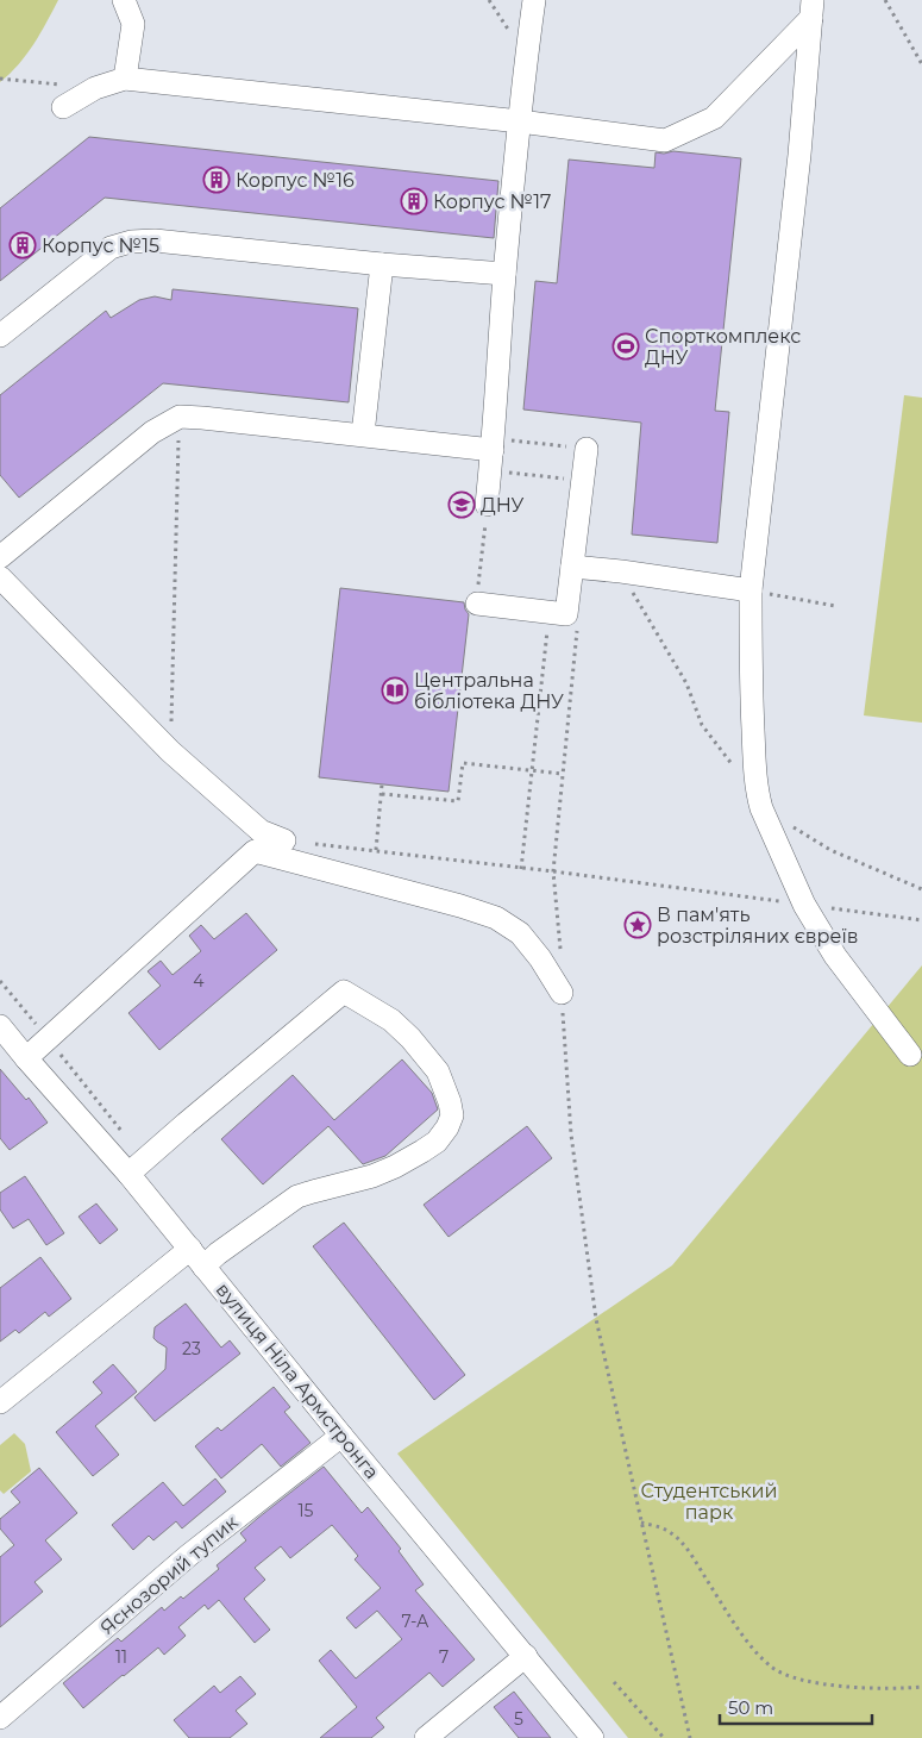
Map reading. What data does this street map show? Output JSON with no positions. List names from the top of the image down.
{
  "streets": {
    "street": ["вулиця Ніла Армстронга", "Яснозорий тупик"]
  },
  "crossings": [
    ["вулиця Ніла Армстронга", "Яснозорий тупик"]
  ],
  "parks": ["Студентський парк"],
  "places": {
    "building": ["Корпус №16", "Корпус №17", "Корпус №15"],
    "sports": ["Спорткомплекс ДНУ"],
    "school or university": ["ДНУ"],
    "library": ["Центральна бібліотека ДНУ"],
    "place": ["В пам'ять розстріляних євреїв"]
  },
  "house_numbers": [
    "4",
    "23",
    "15",
    "7-А",
    "11",
    "7",
    "5"
  ],
  "scale_bar": "50 m"
}
